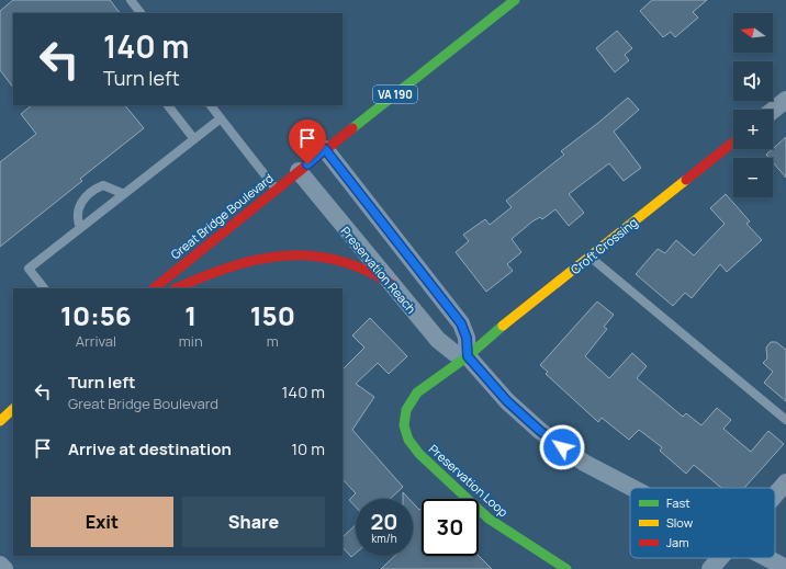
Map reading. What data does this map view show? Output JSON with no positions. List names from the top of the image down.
{
  "streets": {
    "main road": [
      "VA 190",
      "Great Bridge Boulevard",
      "Croft Crossing",
      "Preservation Loop"
    ],
    "street": ["Preservation Reach"]
  },
  "crossings": [
    ["Great Bridge Boulevard", "Preservation Reach"],
    ["Croft Crossing", "Preservation Reach"],
    ["Croft Crossing", "Preservation Loop"],
    ["Preservation Reach", "Preservation Loop"]
  ],
  "legend": ["Fast", "Slow", "Jam"],
  "north": "left",
  "page": {
    "map_buttons": ["+", "−"],
    "turn": ["140 m", "Turn left"],
    "eta": [
      "10:56",
      "Arrival",
      "1",
      "min",
      "150",
      "m"
    ],
    "list": [
      {
        "name": "Turn left",
        "note": "Great Bridge Boulevard",
        "value": "140 m"
      },
      {
        "name": "Arrive at destination",
        "value": "10 m"
      }
    ],
    "buttons": ["Exit", "Share"],
    "speed": "20 km/h",
    "limit": "30"
  }
}
